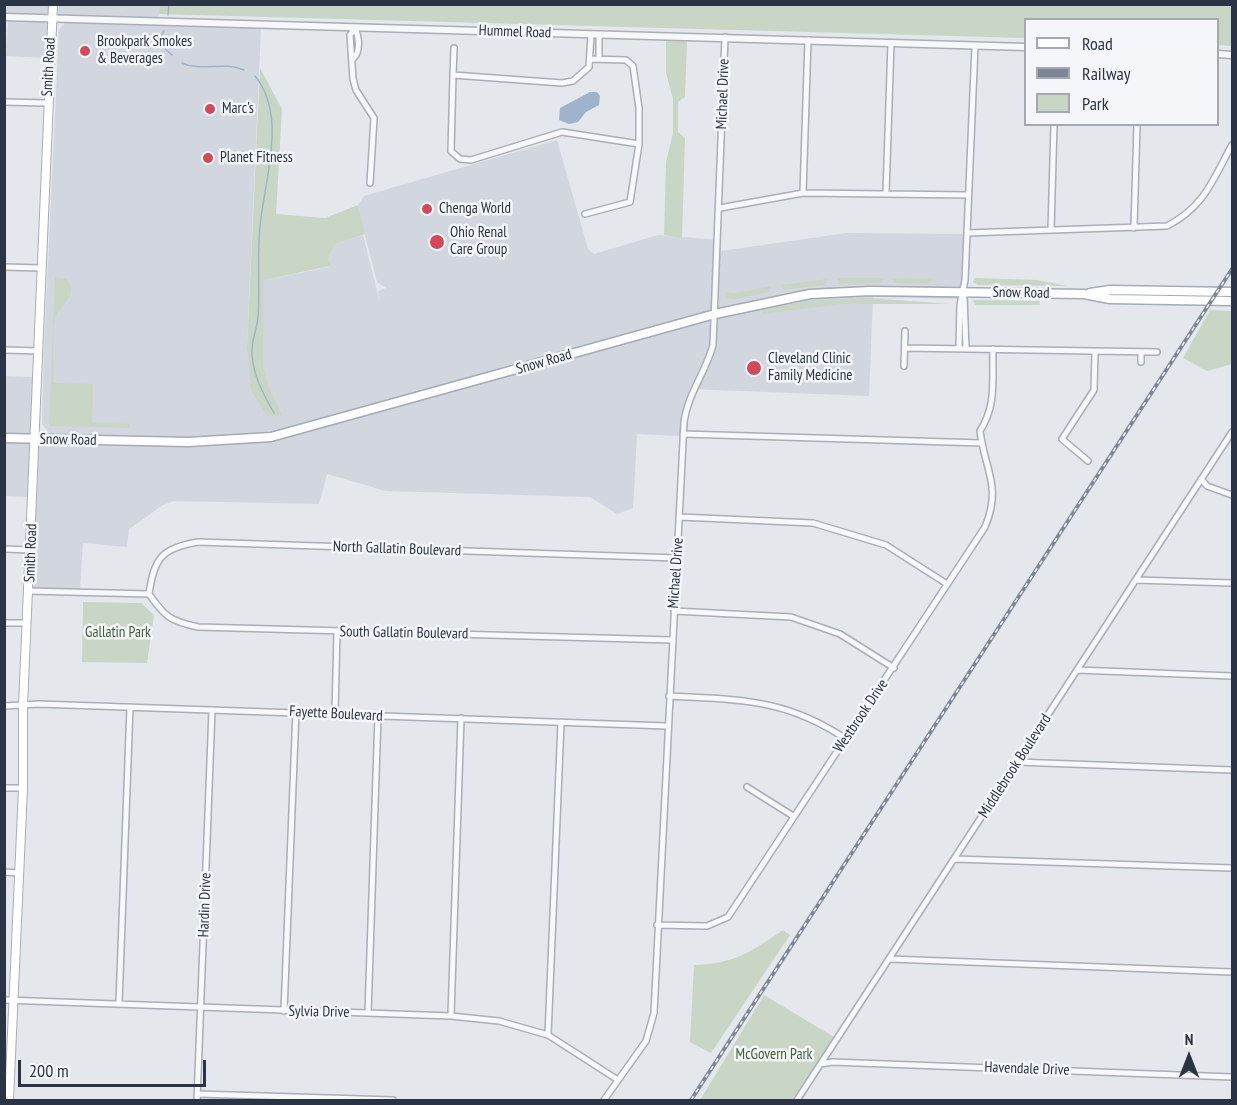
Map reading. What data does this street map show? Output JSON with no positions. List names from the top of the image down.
{
  "streets": {
    "main road": ["Smith Road", "Snow Road"],
    "street": [
      "Hummel Road",
      "Michael Drive",
      "North Gallatin Boulevard",
      "South Gallatin Boulevard",
      "Fayette Boulevard",
      "Westbrook Drive",
      "Middlebrook Boulevard",
      "Hardin Drive",
      "Sylvia Drive",
      "Havendale Drive"
    ]
  },
  "crossings": [
    ["Hummel Road", "Smith Road"],
    ["Hummel Road", "Michael Drive"],
    ["Smith Road", "Snow Road"],
    ["Smith Road", "Fayette Boulevard"],
    ["Smith Road", "Sylvia Drive"],
    ["Michael Drive", "Snow Road"],
    ["Michael Drive", "North Gallatin Boulevard"],
    ["Michael Drive", "South Gallatin Boulevard"],
    ["Michael Drive", "Fayette Boulevard"],
    ["Michael Drive", "Westbrook Drive"],
    ["Michael Drive", "Sylvia Drive"],
    ["North Gallatin Boulevard", "South Gallatin Boulevard"],
    ["Fayette Boulevard", "Hardin Drive"],
    ["Middlebrook Boulevard", "Havendale Drive"],
    ["Hardin Drive", "Sylvia Drive"]
  ],
  "parks": ["Gallatin Park", "McGovern Park"],
  "places": [
    "Brookpark Smokes & Beverages",
    "Marc's",
    "Planet Fitness",
    "Chenga World",
    "Ohio Renal Care Group",
    "Cleveland Clinic Family Medicine"
  ],
  "legend": ["Road", "Railway", "Park"],
  "scale_bar": "200 m",
  "north": "top"
}
